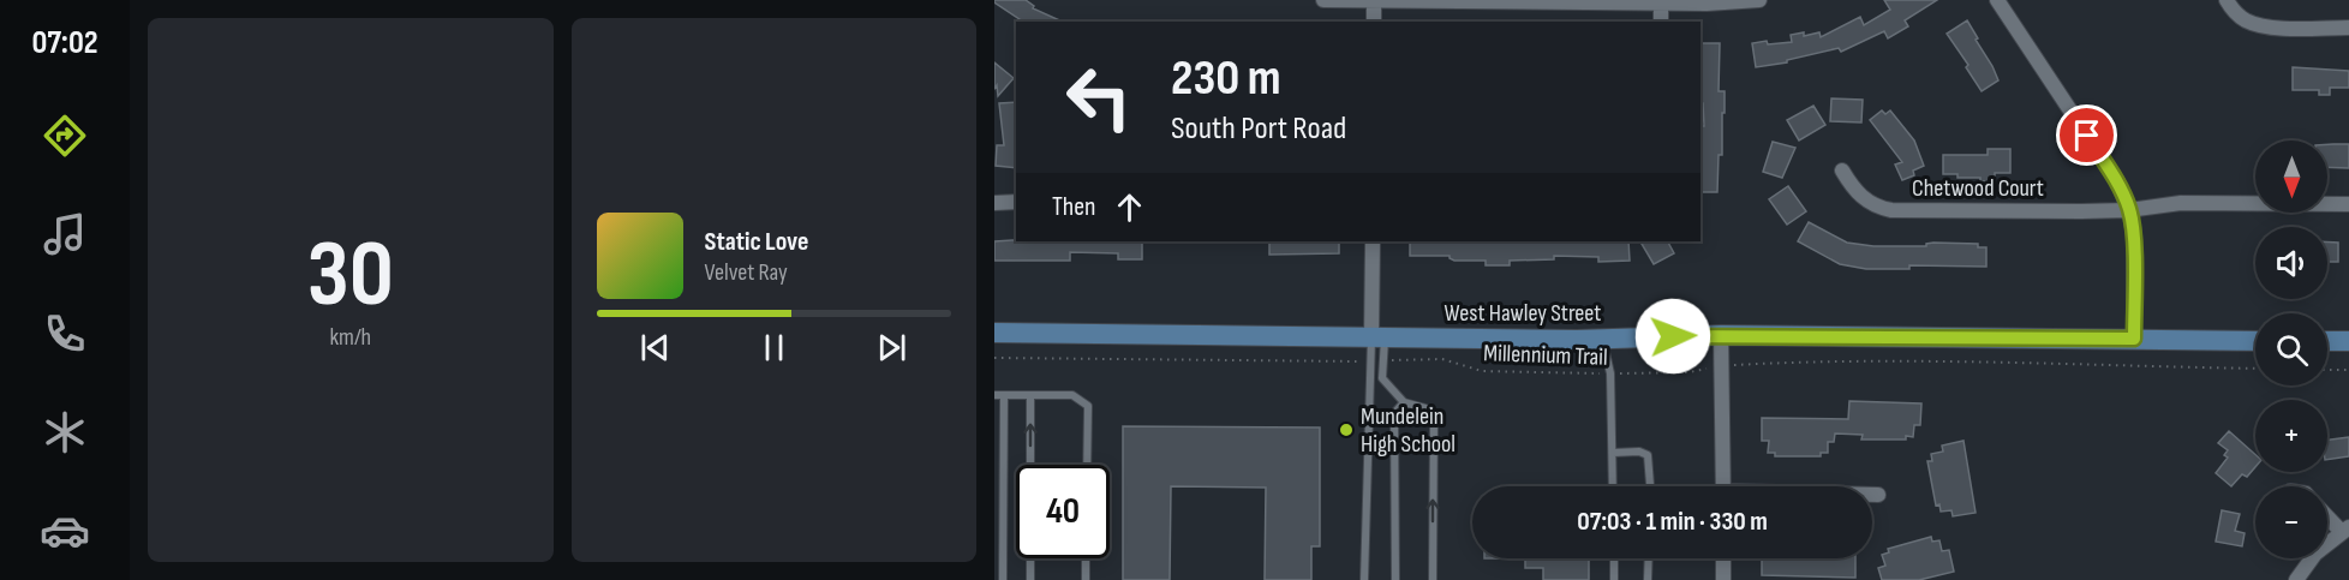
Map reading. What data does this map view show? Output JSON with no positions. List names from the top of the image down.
{
  "streets": {
    "street": ["Chetwood Court", "West Hawley Street"],
    "path": ["Millennium Trail"]
  },
  "places": ["Mundelein High School"],
  "north": "bottom",
  "page": {
    "tabs": "07:02",
    "tile": ["30", "km/h"],
    "turn": ["230 m", "South Port Road"],
    "map_buttons": ["+", "−"],
    "then": "Then",
    "song": ["Static Love", "Velvet Ray"],
    "limit": "40",
    "trip": "07:03 · 1 min · 330 m"
  }
}
